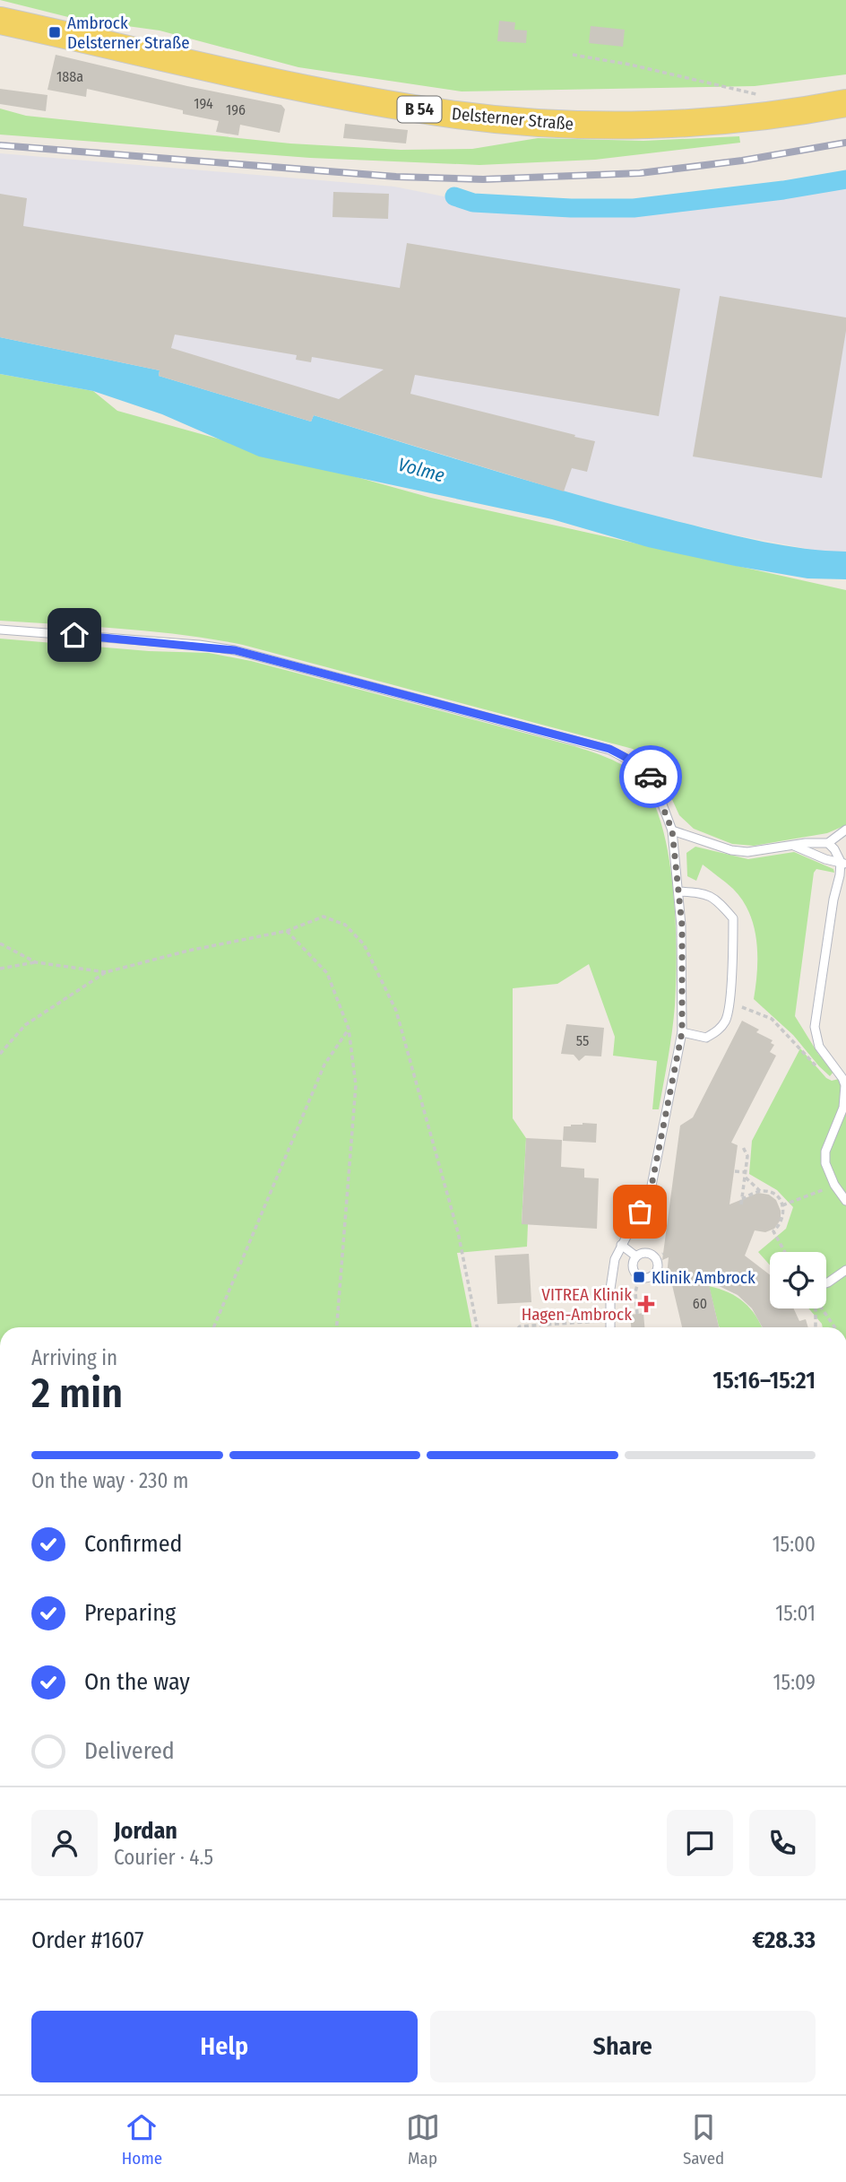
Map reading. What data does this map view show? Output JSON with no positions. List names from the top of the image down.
{
  "streets": {
    "main road": ["B 54", "Delsterner Straße"]
  },
  "water": ["Volme"],
  "places": {
    "transit": ["Ambrock Delsterner Straße", "Klinik Ambrock"],
    "health": ["VITREA Klinik Hagen-Ambrock"]
  },
  "house_numbers": [
    "188a",
    "194",
    "196",
    "55",
    "60"
  ],
  "page": {
    "heading": ["2 min", "Arriving in", "15:16–15:21"],
    "panel": [
      "Jordan",
      "Courier · 4.5",
      "Order #1607",
      "€28.33"
    ],
    "bar": "On the way · 230 m",
    "list": [
      ["Confirmed", "15:00"],
      ["Preparing", "15:01"],
      ["On the way", "15:09"],
      "Delivered"
    ],
    "buttons": ["Help", "Share"],
    "tabs": ["Home", "Map", "Saved"]
  }
}
